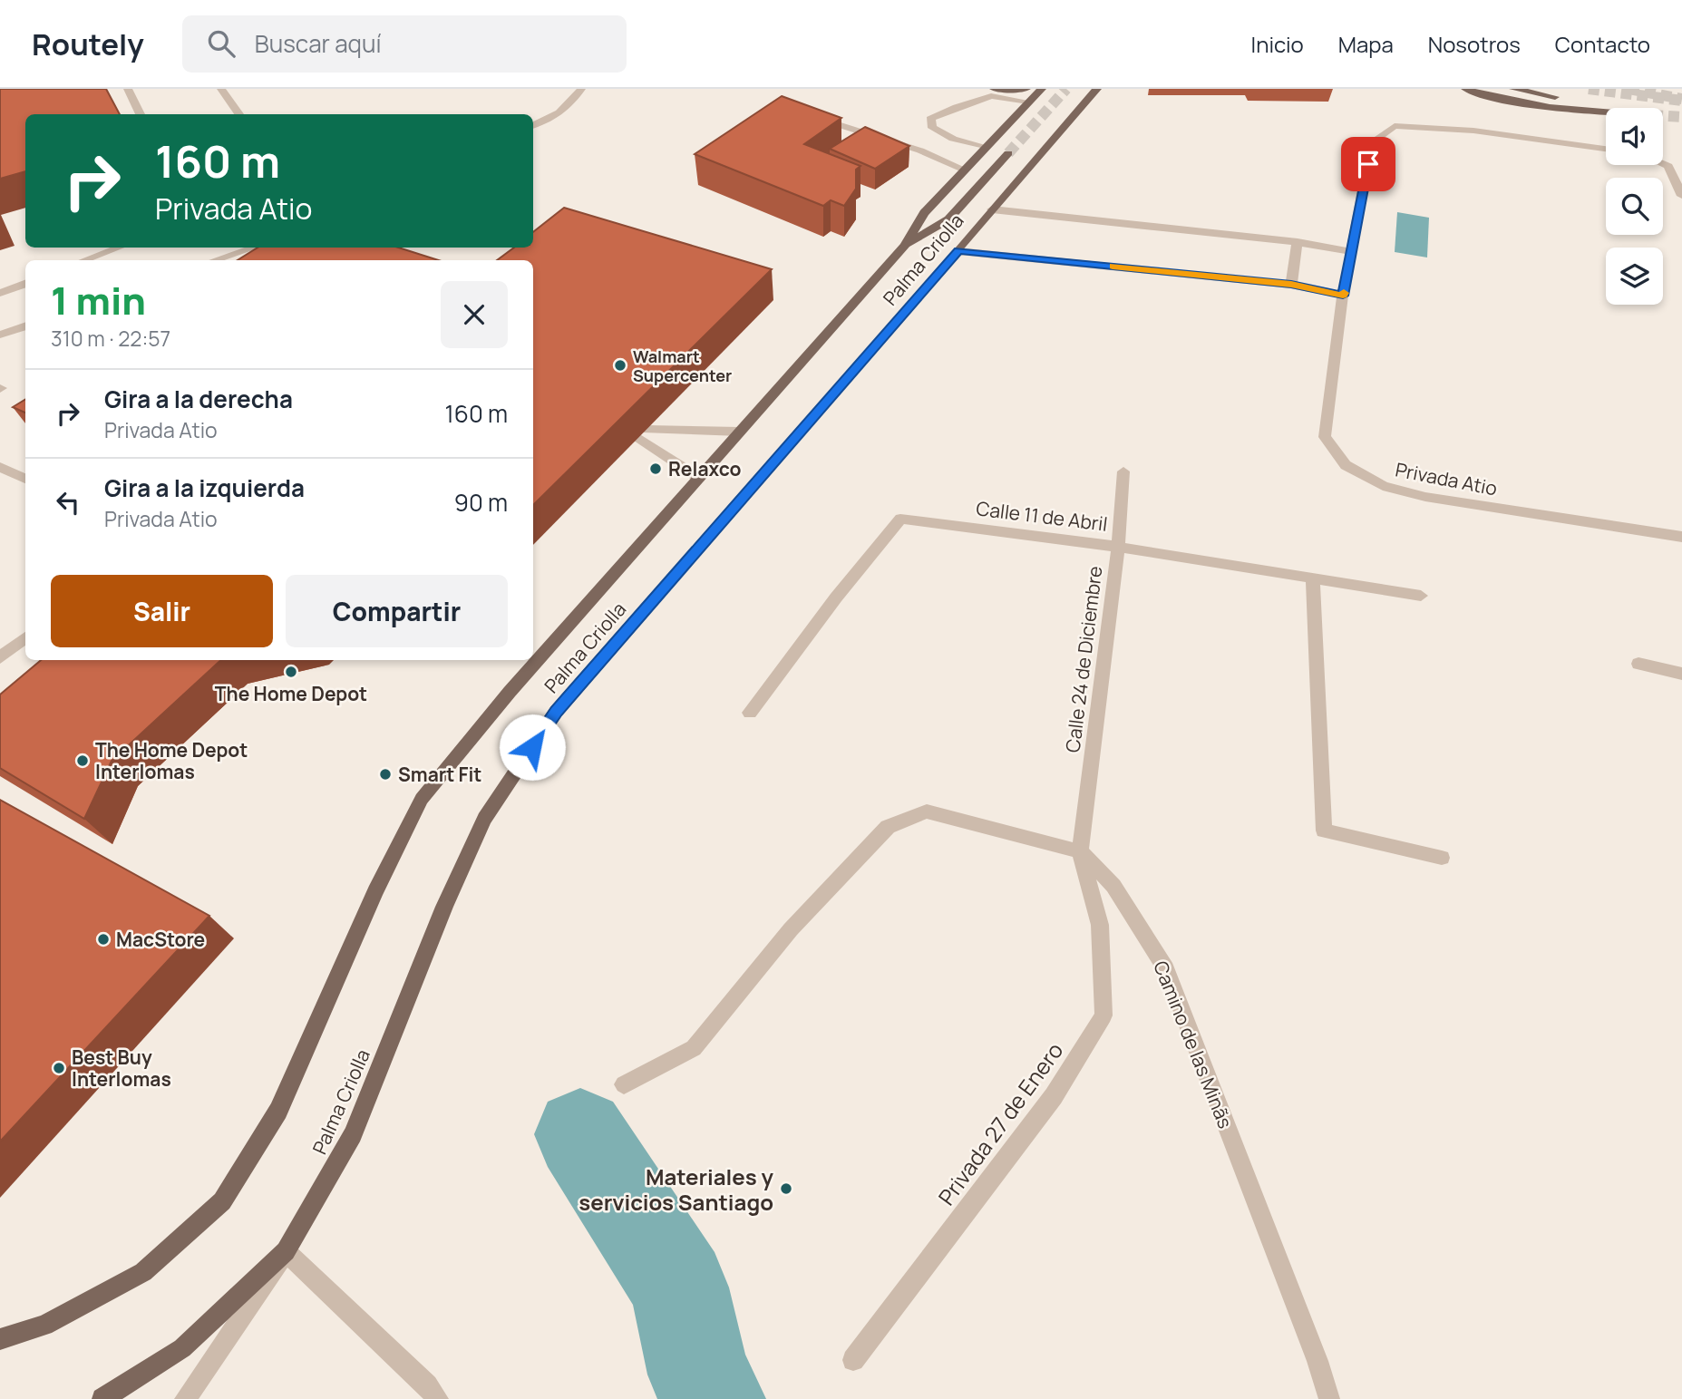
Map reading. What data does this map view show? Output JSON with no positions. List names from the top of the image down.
{
  "streets": {
    "main road": ["Palma Criolla"],
    "street": [
      "Privada Atio",
      "Calle 11 de Abril",
      "Calle 24 de Diciembre",
      "Camino de las Minãs",
      "Privada 27 de Enero"
    ]
  },
  "crossings": [
    ["Calle 11 de Abril", "Calle 24 de Diciembre"],
    ["Calle 24 de Diciembre", "Camino de las Minãs"],
    ["Calle 24 de Diciembre", "Privada 27 de Enero"],
    ["Camino de las Minãs", "Privada 27 de Enero"]
  ],
  "places": [
    "Walmart Supercenter",
    "Relaxco",
    "The Home Depot",
    "The Home Depot Interlomas",
    "Smart Fit",
    "MacStore",
    "Best Buy Interlomas",
    "Materiales y servicios Santiago"
  ],
  "page": {
    "header": "Routely",
    "search": "Buscar aquí",
    "nav": [
      "Inicio",
      "Mapa",
      "Nosotros",
      "Contacto"
    ],
    "turn": ["160 m", "Privada Atio"],
    "heading": ["1 min", "310 m · 22:57"],
    "list": [
      {
        "name": "Gira a la derecha",
        "note": "Privada Atio",
        "value": "160 m"
      },
      {
        "name": "Gira a la izquierda",
        "note": "Privada Atio",
        "value": "90 m"
      }
    ],
    "buttons": ["Salir", "Compartir"]
  }
}
